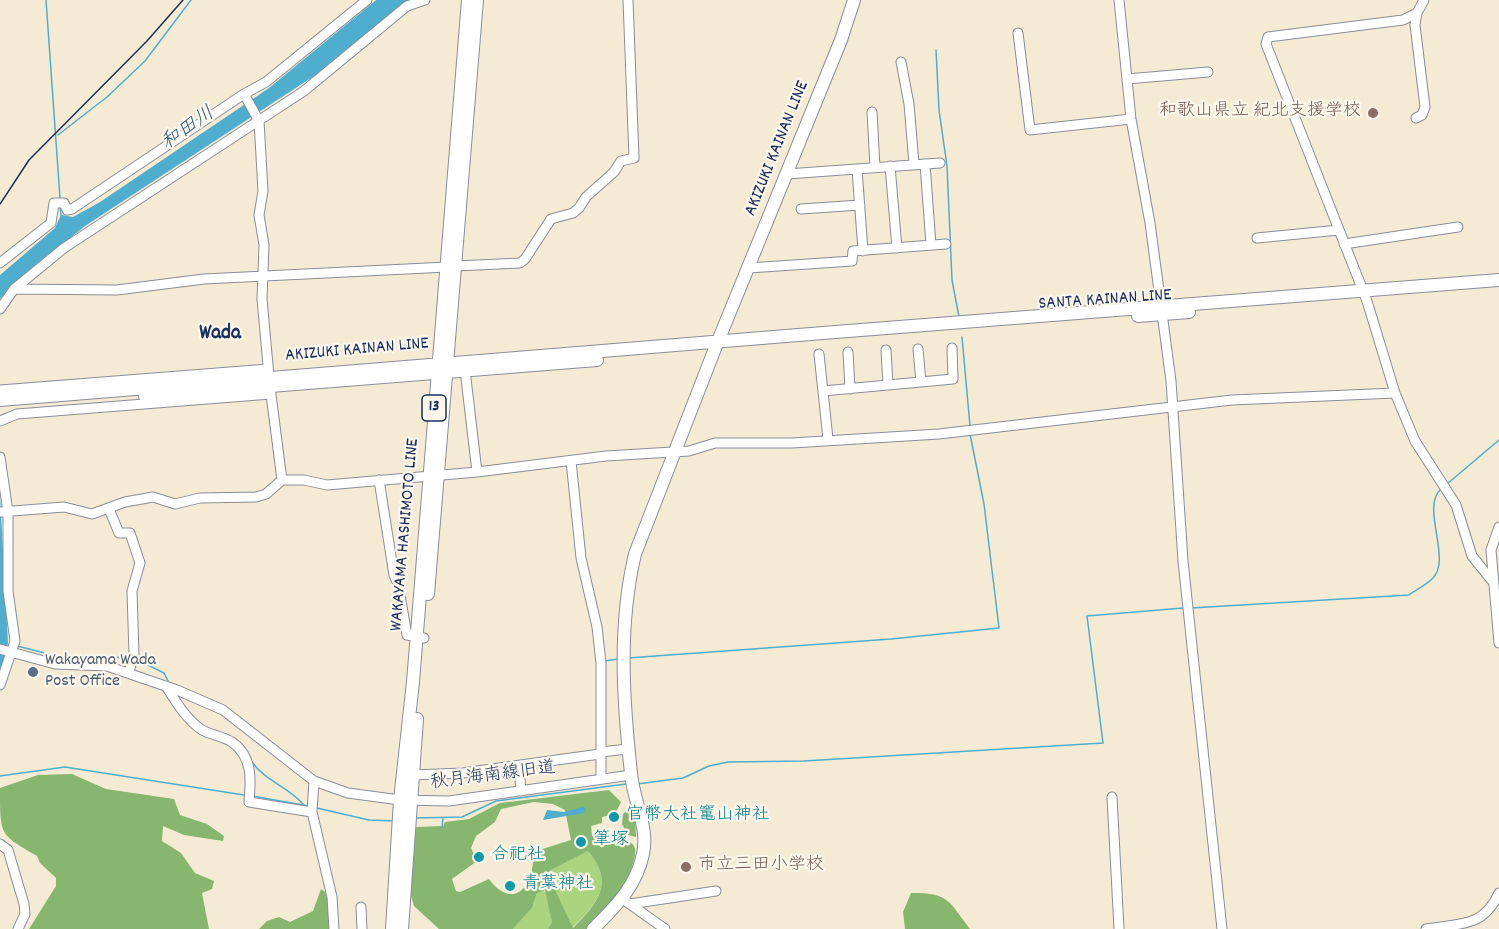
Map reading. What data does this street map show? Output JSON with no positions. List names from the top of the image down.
{
  "streets": {
    "main road": [
      "AKIZUKI KAINAN LINE",
      "SANTA KAINAN LINE",
      "13",
      "WAKAYAMA HASHIMOTO LINE"
    ],
    "street": ["秋月海南線旧道"]
  },
  "crossings": [
    ["AKIZUKI KAINAN LINE", "SANTA KAINAN LINE"],
    ["AKIZUKI KAINAN LINE", "WAKAYAMA HASHIMOTO LINE"],
    ["AKIZUKI KAINAN LINE", "秋月海南線旧道"],
    ["WAKAYAMA HASHIMOTO LINE", "秋月海南線旧道"]
  ],
  "districts": ["Wada"],
  "water": ["和田川"],
  "places": [
    "和歌山県立 紀北支援学校",
    "Wakayama Wada Post Office",
    "官幣大社竃山神社",
    "筆塚",
    "合祀社",
    "市立三田小学校",
    "青葉神社"
  ]
}
